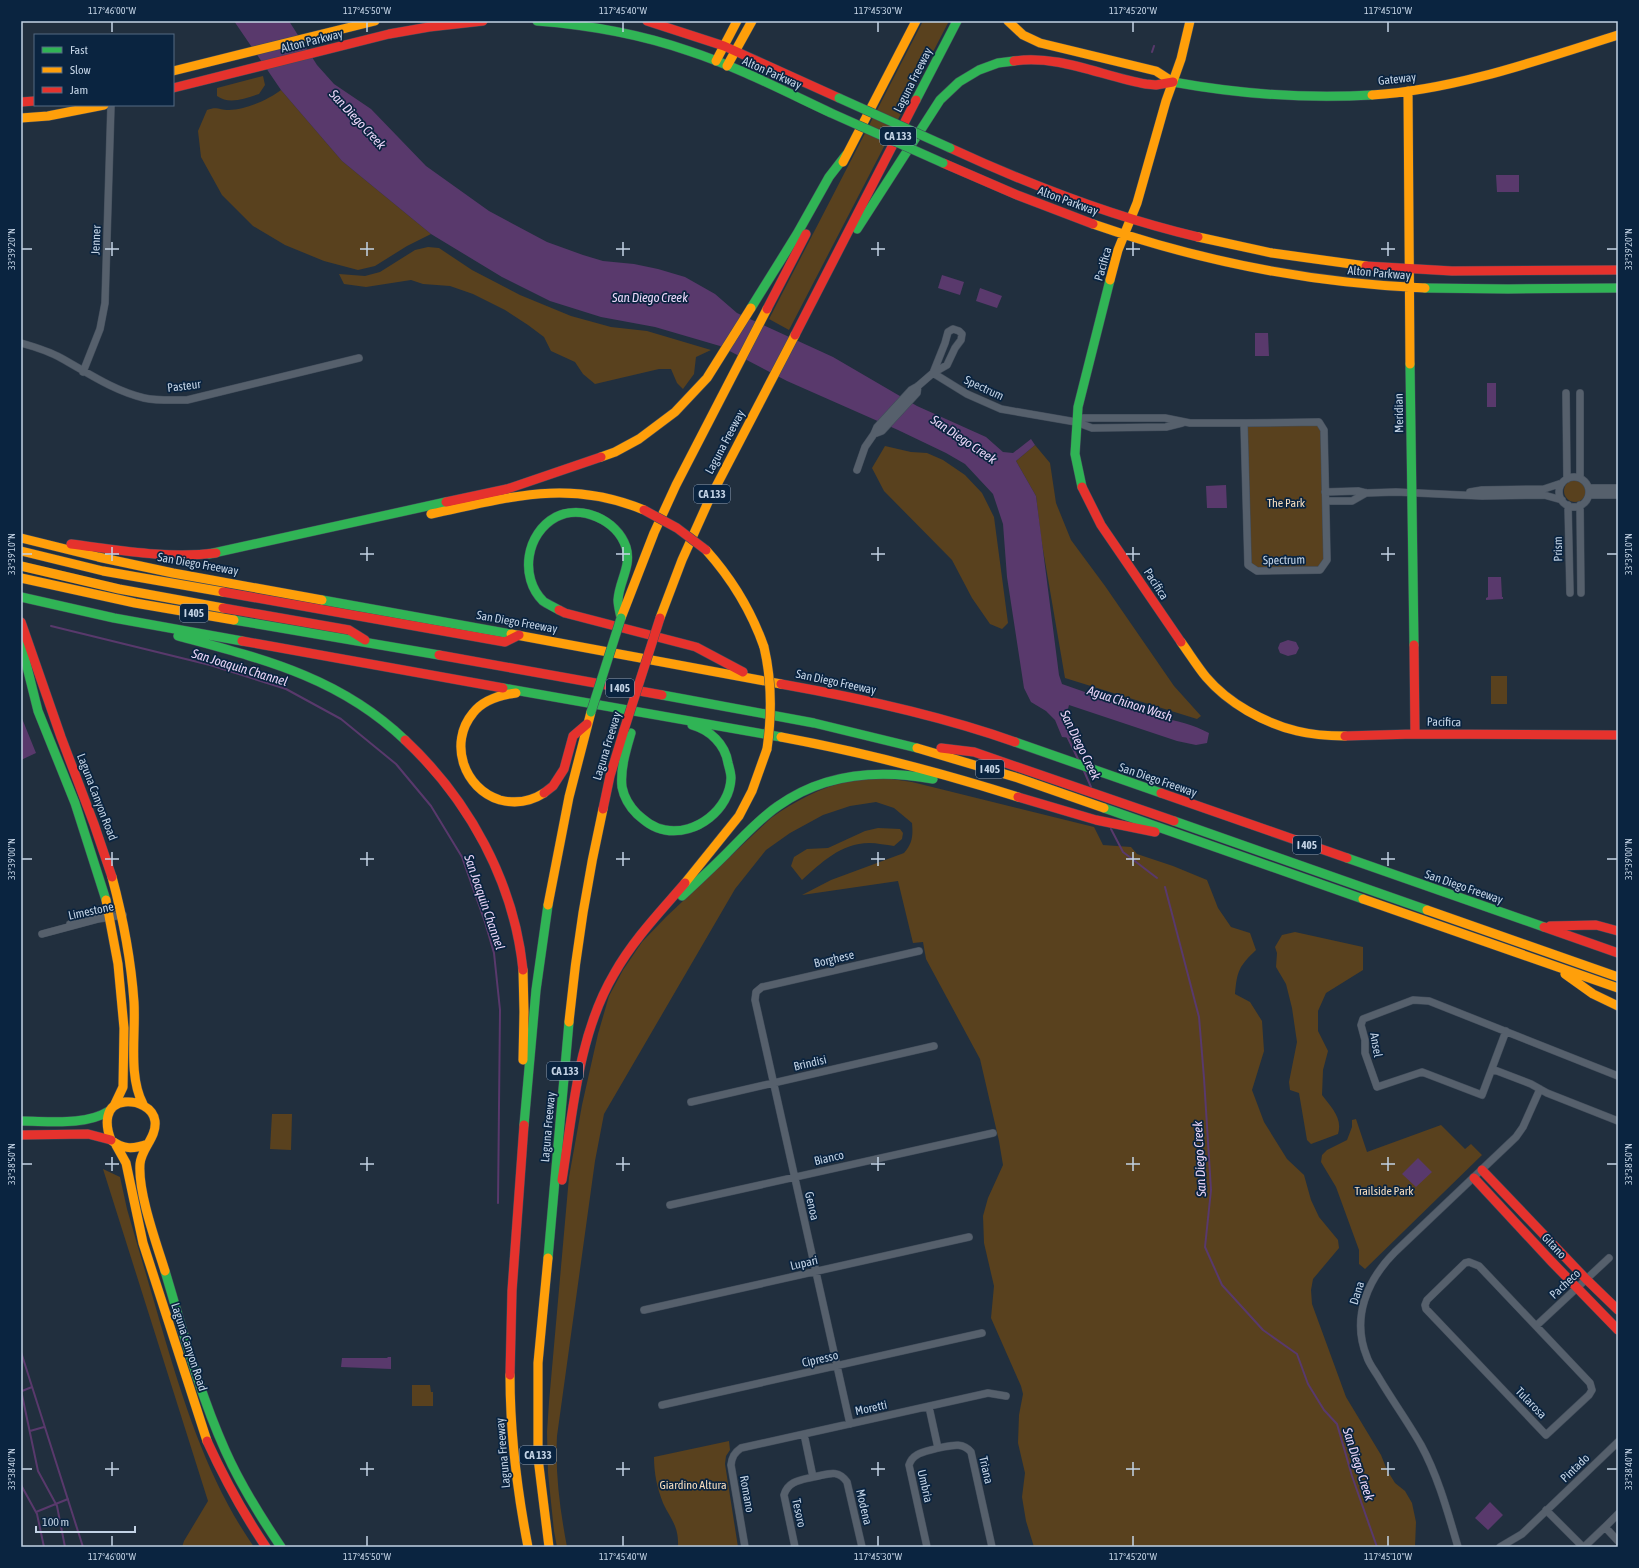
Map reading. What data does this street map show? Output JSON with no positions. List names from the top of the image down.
{
  "streets": {
    "main road": [
      "Alton Parkway",
      "Gateway",
      "Laguna Freeway",
      "CA 133",
      "Pacifica",
      "Meridian",
      "San Diego Freeway",
      "I 405",
      "Laguna Canyon Road",
      "Gitano"
    ],
    "street": [
      "Jenner",
      "Pasteur",
      "Spectrum",
      "Prism",
      "Limestone",
      "Borghese",
      "Ansel",
      "Brindisi",
      "Bianco",
      "Genoa",
      "Lupari",
      "Pacheco",
      "Dana",
      "Cipresso",
      "Tularosa",
      "Moretti",
      "Pintado",
      "Triana",
      "Umbria",
      "Romano",
      "Modena",
      "Tesoro"
    ]
  },
  "crossings": [
    ["Alton Parkway", "Pacifica"],
    ["Alton Parkway", "Meridian"],
    ["Gateway", "Pacifica"],
    ["Gateway", "Meridian"],
    ["Jenner", "Pasteur"],
    ["Pacifica", "Spectrum"],
    ["Pacifica", "Meridian"],
    ["Laguna Canyon Road", "Limestone"],
    ["Borghese", "Genoa"],
    ["Brindisi", "Genoa"],
    ["Bianco", "Genoa"],
    ["Genoa", "Lupari"],
    ["Genoa", "Cipresso"],
    ["Genoa", "Moretti"],
    ["Gitano", "Pacheco"],
    ["Gitano", "Dana"],
    ["Pacheco", "Tularosa"],
    ["Moretti", "Romano"],
    ["Triana", "Umbria"],
    ["Modena", "Tesoro"]
  ],
  "water": ["San Diego Creek", "San Joaquin Channel", "Agua Chinon Wash"],
  "parks": ["The Park", "Trailside Park", "Giardino Altura"],
  "legend": ["Fast", "Slow", "Jam"],
  "scale_bar": "100 m",
  "coordinates": [
    "117°46'00\"W",
    "117°45'50\"W",
    "117°45'40\"W",
    "117°45'30\"W",
    "117°45'20\"W",
    "117°45'10\"W",
    "33°39'20\"N",
    "33°39'10\"N",
    "33°39'00\"N",
    "33°38'50\"N",
    "33°38'40\"N"
  ]
}
